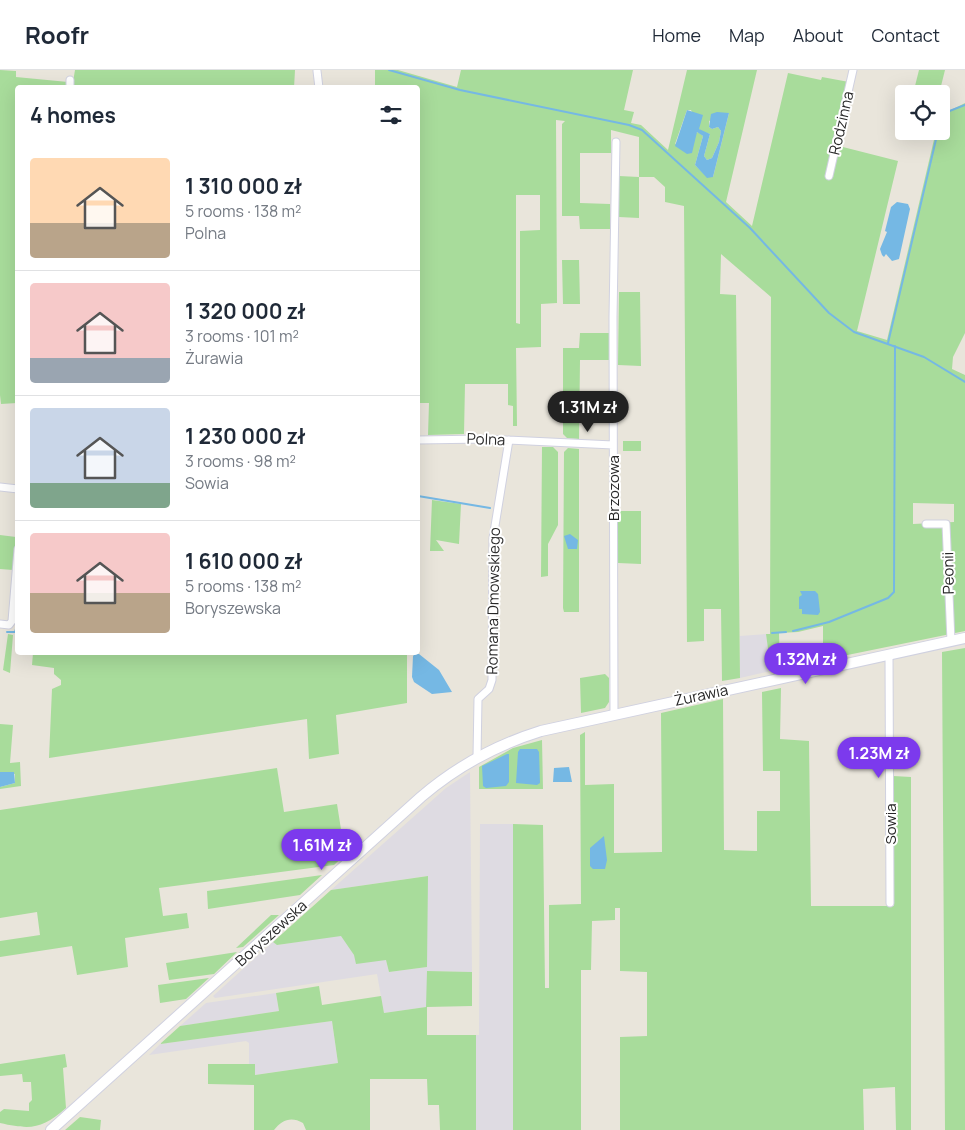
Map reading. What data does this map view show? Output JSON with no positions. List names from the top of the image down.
{
  "streets": {
    "main road": ["Żurawia", "Boryszewska"],
    "street": [
      "Rodzinna",
      "Polna",
      "Brzozowa",
      "Peonii",
      "Romana Dmowskiego",
      "Sowia"
    ]
  },
  "crossings": [
    ["Polna", "Brzozowa"],
    ["Polna", "Romana Dmowskiego"],
    ["Brzozowa", "Boryszewska"],
    ["Peonii", "Żurawia"],
    ["Romana Dmowskiego", "Boryszewska"],
    ["Żurawia", "Sowia"],
    ["Żurawia", "Boryszewska"]
  ],
  "page": {
    "header": "Roofr",
    "nav": [
      "Home",
      "Map",
      "About",
      "Contact"
    ],
    "heading": "4 homes",
    "list": [
      {
        "name": "1 310 000 zł",
        "note": "5 rooms · 138 m² · Polna"
      },
      {
        "name": "1 320 000 zł",
        "note": "3 rooms · 101 m² · Żurawia"
      },
      {
        "name": "1 230 000 zł",
        "note": "3 rooms · 98 m² · Sowia"
      },
      {
        "name": "1 610 000 zł",
        "note": "5 rooms · 138 m² · Boryszewska"
      }
    ],
    "price": [
      "1.31M zł",
      "1.32M zł",
      "1.23M zł",
      "1.61M zł"
    ]
  }
}
